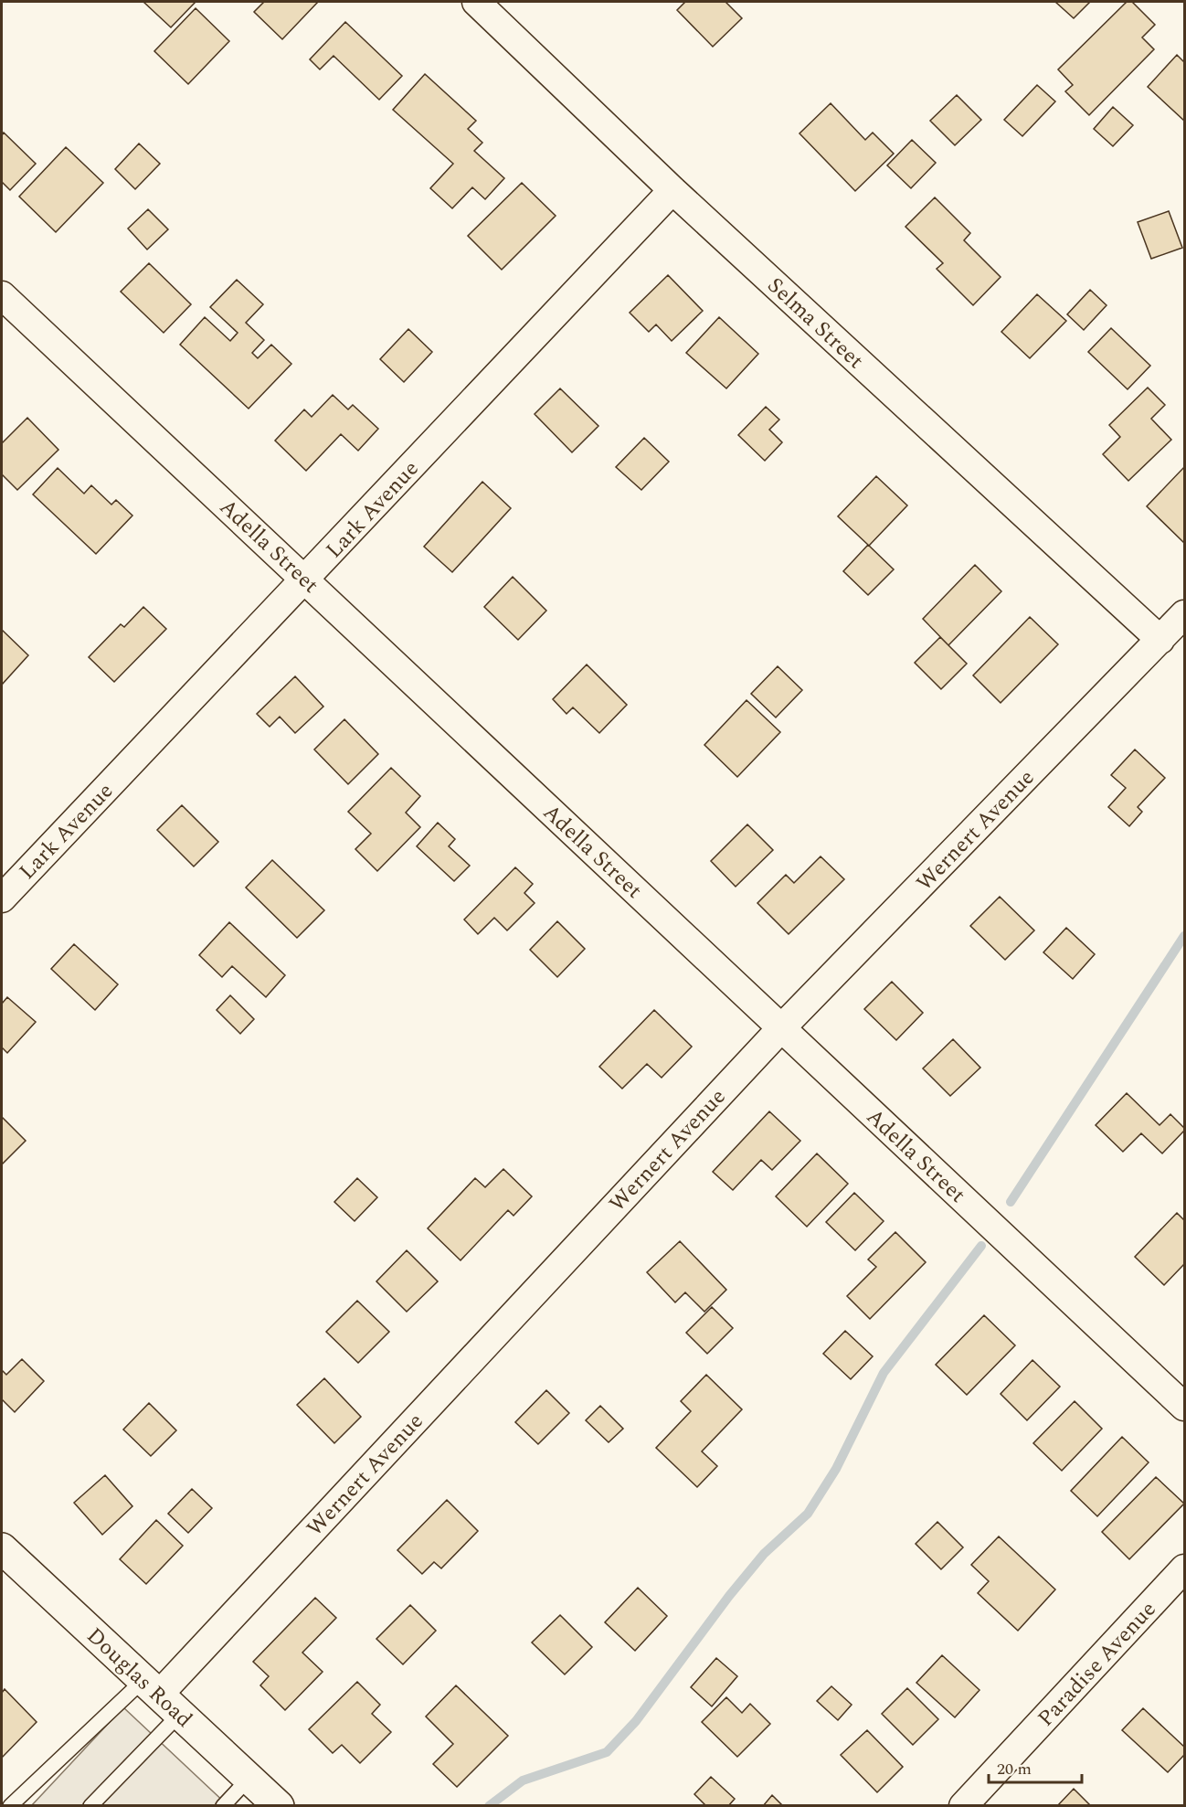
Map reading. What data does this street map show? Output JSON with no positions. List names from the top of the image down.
{
  "streets": {
    "street": [
      "Selma Street",
      "Lark Avenue",
      "Adella Street",
      "Wernert Avenue",
      "Paradise Avenue",
      "Douglas Road"
    ]
  },
  "crossings": [
    ["Selma Street", "Lark Avenue"],
    ["Selma Street", "Wernert Avenue"],
    ["Lark Avenue", "Adella Street"],
    ["Adella Street", "Wernert Avenue"],
    ["Wernert Avenue", "Douglas Road"]
  ],
  "scale_bar": "20 m"
}
